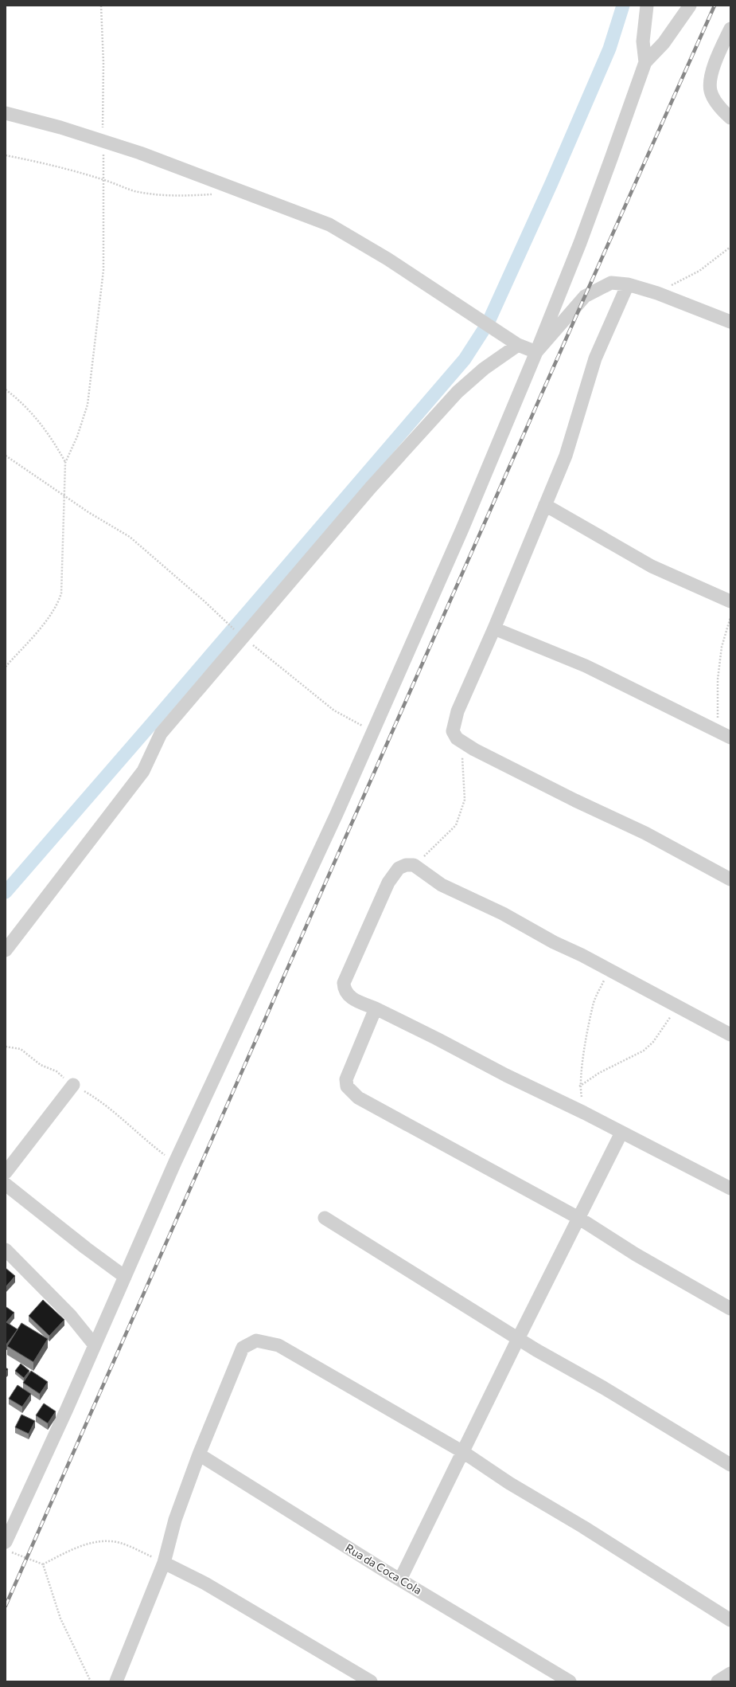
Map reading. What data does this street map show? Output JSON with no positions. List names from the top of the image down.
{
  "streets": {
    "street": ["Rua da Coca Cola"]
  }
}
